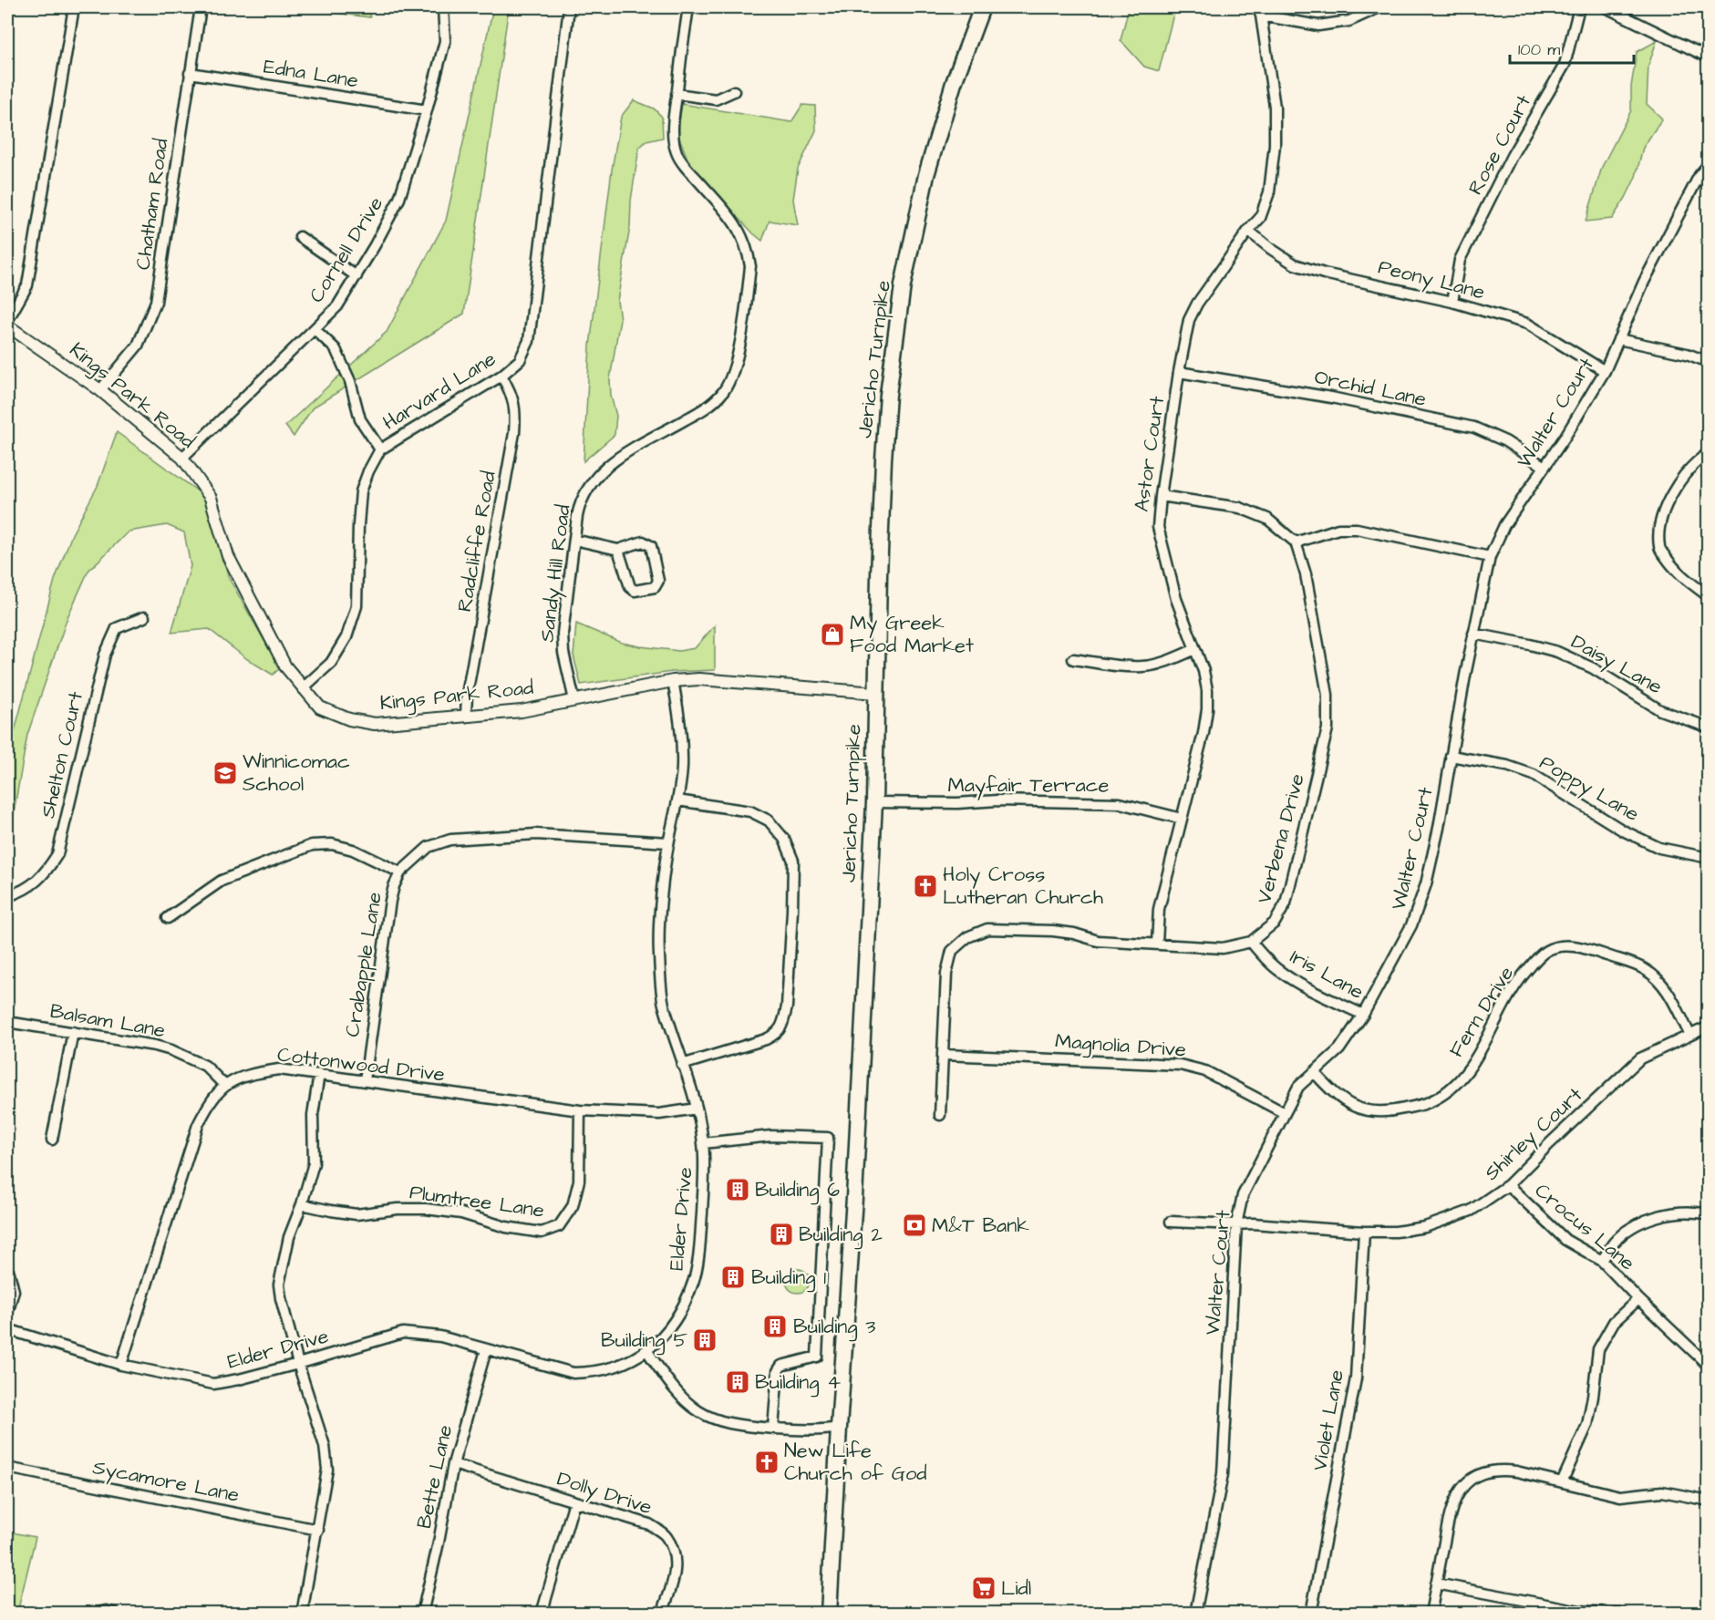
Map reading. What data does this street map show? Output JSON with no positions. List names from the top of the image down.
{
  "streets": {
    "main road": ["Jericho Turnpike"],
    "street": [
      "Edna Lane",
      "Rose Court",
      "Chatham Road",
      "Cornell Drive",
      "Peony Lane",
      "Orchid Lane",
      "Harvard Lane",
      "Kings Park Road",
      "Walter Court",
      "Astor Court",
      "Radcliffe Road",
      "Sandy Hill Road",
      "Daisy Lane",
      "Shelton Court",
      "Mayfair Terrace",
      "Poppy Lane",
      "Verbena Drive",
      "Crabapple Lane",
      "Iris Lane",
      "Fern Drive",
      "Balsam Lane",
      "Magnolia Drive",
      "Cottonwood Drive",
      "Shirley Court",
      "Plumtree Lane",
      "Elder Drive",
      "Crocus Lane",
      "Violet Lane",
      "Bette Lane",
      "Sycamore Lane",
      "Dolly Drive"
    ]
  },
  "crossings": [
    ["Edna Lane", "Chatham Road"],
    ["Edna Lane", "Cornell Drive"],
    ["Rose Court", "Peony Lane"],
    ["Chatham Road", "Kings Park Road"],
    ["Cornell Drive", "Kings Park Road"],
    ["Peony Lane", "Walter Court"],
    ["Peony Lane", "Astor Court"],
    ["Jericho Turnpike", "Kings Park Road"],
    ["Jericho Turnpike", "Mayfair Terrace"],
    ["Orchid Lane", "Walter Court"],
    ["Orchid Lane", "Astor Court"],
    ["Harvard Lane", "Kings Park Road"],
    ["Harvard Lane", "Radcliffe Road"],
    ["Kings Park Road", "Radcliffe Road"],
    ["Kings Park Road", "Sandy Hill Road"],
    ["Kings Park Road", "Elder Drive"],
    ["Walter Court", "Daisy Lane"],
    ["Walter Court", "Poppy Lane"],
    ["Walter Court", "Iris Lane"],
    ["Walter Court", "Fern Drive"],
    ["Walter Court", "Magnolia Drive"],
    ["Walter Court", "Shirley Court"],
    ["Astor Court", "Mayfair Terrace"],
    ["Astor Court", "Verbena Drive"],
    ["Verbena Drive", "Iris Lane"],
    ["Verbena Drive", "Magnolia Drive"],
    ["Crabapple Lane", "Cottonwood Drive"],
    ["Crabapple Lane", "Elder Drive"],
    ["Fern Drive", "Shirley Court"],
    ["Balsam Lane", "Cottonwood Drive"],
    ["Cottonwood Drive", "Plumtree Lane"],
    ["Cottonwood Drive", "Elder Drive"],
    ["Shirley Court", "Crocus Lane"],
    ["Shirley Court", "Violet Lane"],
    ["Elder Drive", "Bette Lane"],
    ["Bette Lane", "Dolly Drive"]
  ],
  "places": {
    "shop": ["My Greek Food Market"],
    "school or university": ["Winnicomac School"],
    "church": ["Holy Cross Lutheran Church", "New Life Church of God"],
    "building": [
      "Building 6",
      "Building 2",
      "Building 1",
      "Building 3",
      "Building 5",
      "Building 4"
    ],
    "bank": ["M&T Bank"],
    "supermarket": ["Lidl"]
  },
  "scale_bar": "100 m"
}
